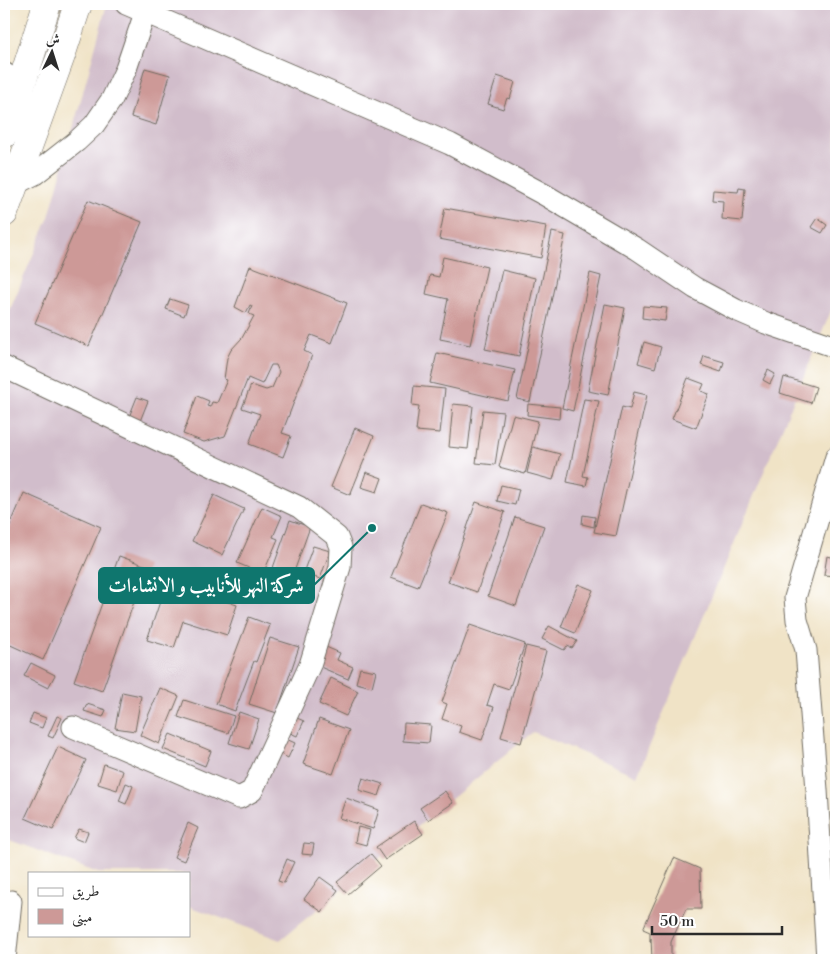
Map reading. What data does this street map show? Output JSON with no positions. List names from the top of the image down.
{
  "places": ["شركة النهر للأنابيب و الانشاءات"],
  "legend": ["طريق", "مبنى"],
  "scale_bar": "50 m",
  "north": "top"
}
